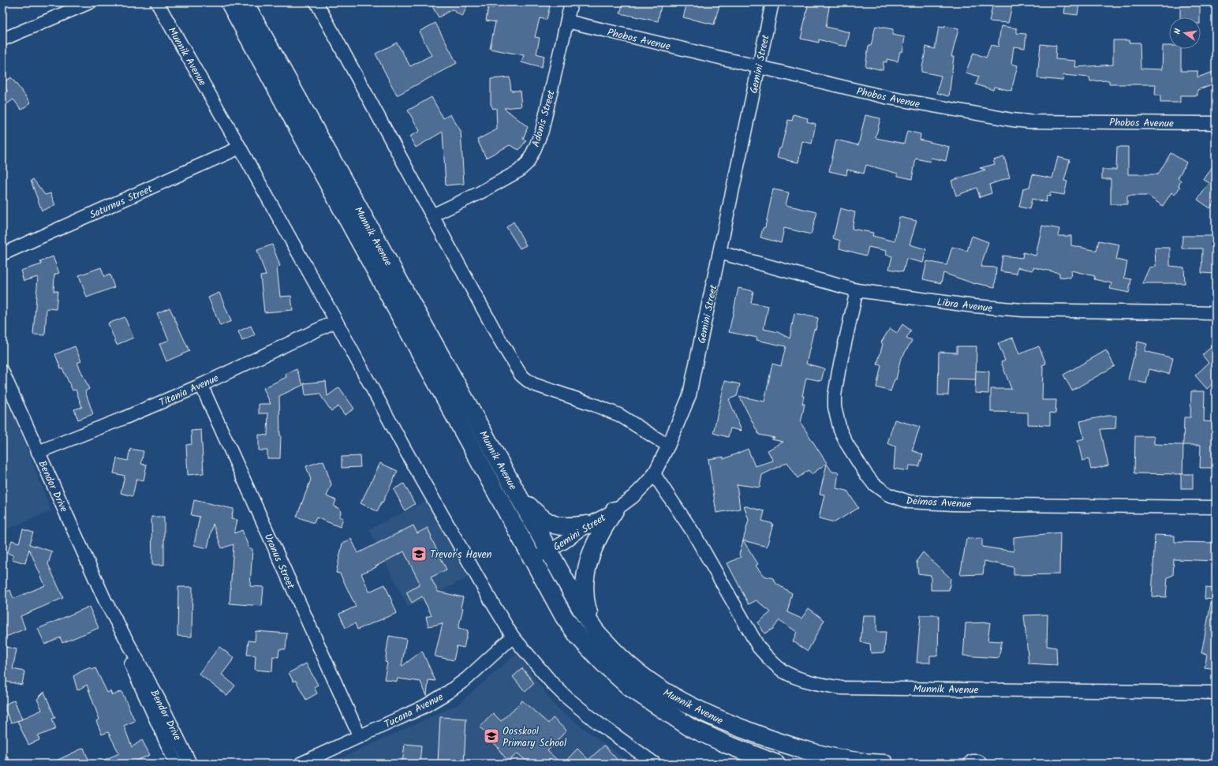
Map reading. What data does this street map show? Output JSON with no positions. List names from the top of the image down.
{
  "streets": {
    "main road": ["Munnik Avenue"],
    "street": [
      "Phobos Avenue",
      "Gemini Street",
      "Adonis Street",
      "Saturnus Street",
      "Libra Avenue",
      "Titania Avenue",
      "Bendor Drive",
      "Deimos Avenue",
      "Uranus Street",
      "Tucana Avenue"
    ]
  },
  "crossings": [
    ["Phobos Avenue", "Gemini Street"],
    ["Phobos Avenue", "Adonis Street"],
    ["Munnik Avenue", "Gemini Street"],
    ["Munnik Avenue", "Saturnus Street"],
    ["Munnik Avenue", "Titania Avenue"],
    ["Munnik Avenue", "Tucana Avenue"],
    ["Gemini Street", "Libra Avenue"],
    ["Libra Avenue", "Deimos Avenue"],
    ["Titania Avenue", "Bendor Drive"],
    ["Titania Avenue", "Uranus Street"],
    ["Uranus Street", "Tucana Avenue"]
  ],
  "places": {
    "school or university": ["Trevor's Haven", "Oosskool Primary School"]
  },
  "north": "left"
}
